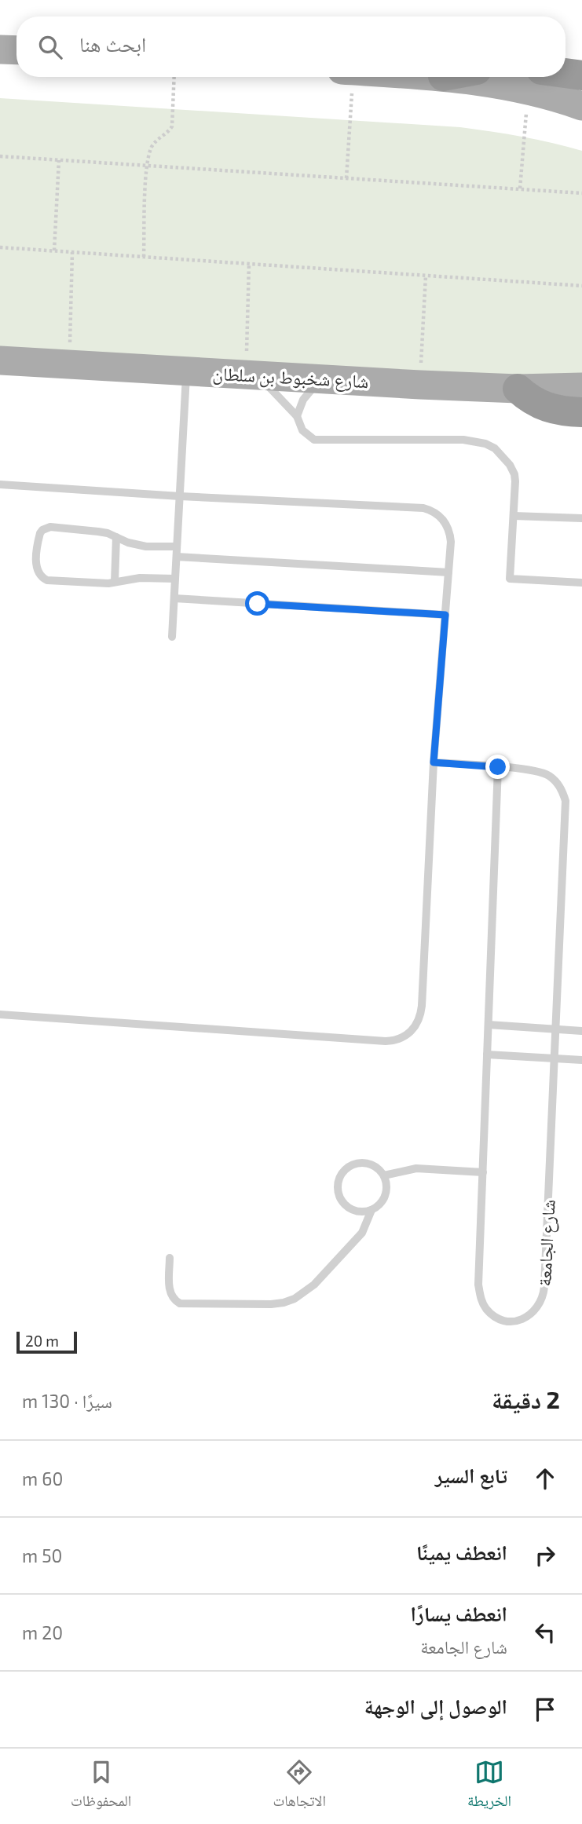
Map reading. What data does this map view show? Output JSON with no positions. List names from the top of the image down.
{
  "streets": {
    "main road": ["شارع شخبوط بن سلطان"],
    "lane": ["شارع الجامعة"]
  },
  "scale_bar": "20 m",
  "page": {
    "search": "ابحث هنا",
    "scale": "20 m",
    "heading": ["2 دقيقة", "سيرًا · 130 m"],
    "list": [
      ["تابع السير", "60 m"],
      ["انعطف يمينًا", "50 m"],
      ["انعطف يسارًا", "شارع الجامعة", "20 m"],
      "الوصول إلى الوجهة"
    ],
    "nav": ["الخريطة", "الاتجاهات", "المحفوظات"]
  }
}
